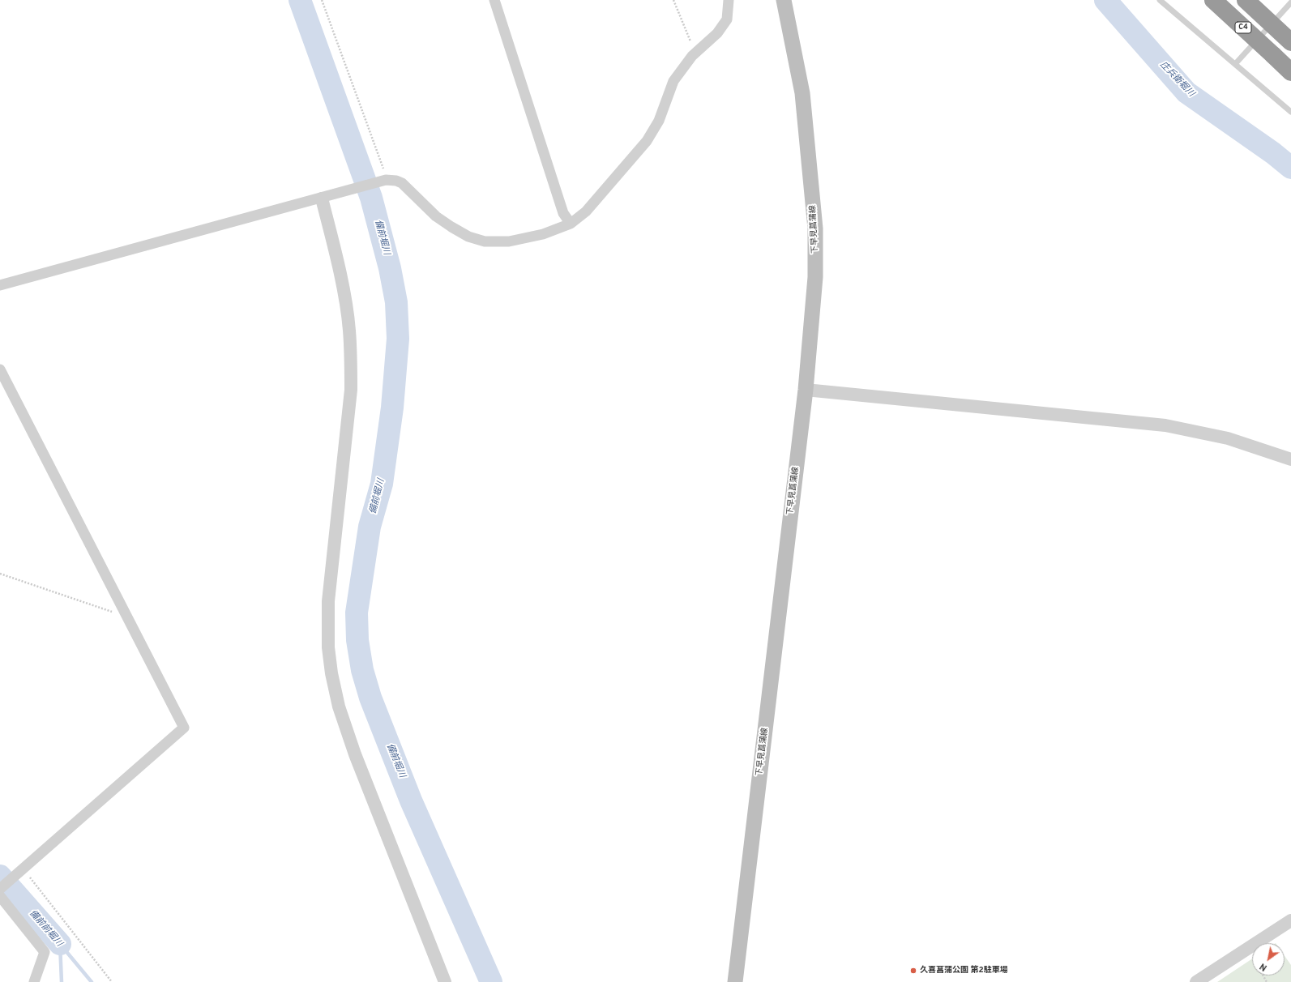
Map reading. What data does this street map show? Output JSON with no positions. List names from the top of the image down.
{
  "streets": {
    "highway": ["C4"],
    "main road": ["下早見菖蒲線"]
  },
  "water": ["庄兵衛堀川", "備前堀川", "備前前堀川"],
  "places": ["久喜菖蒲公園 第2駐車場"],
  "north": "bottom left"
}
